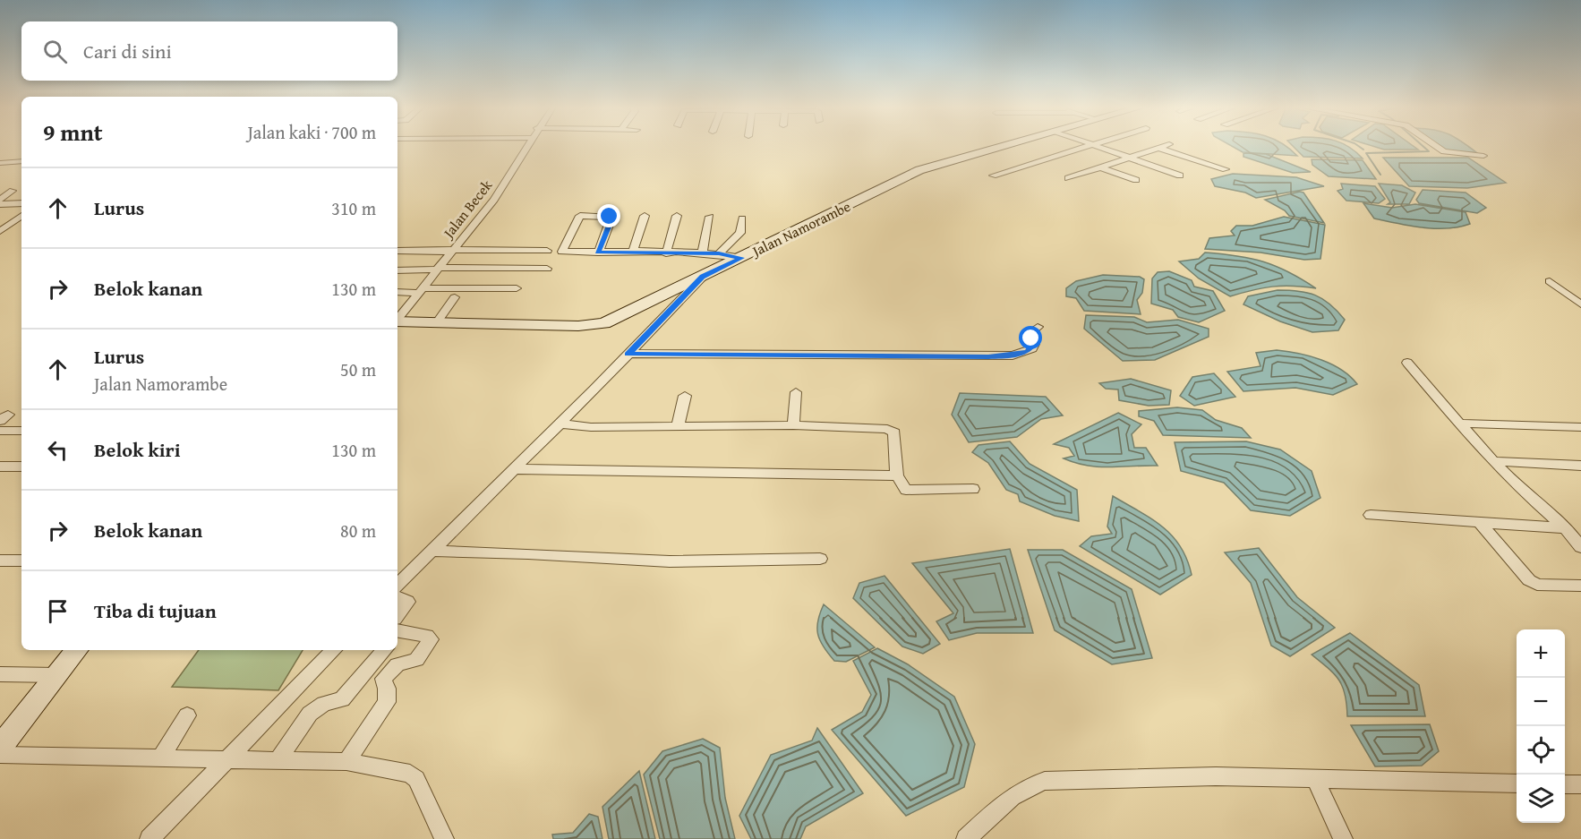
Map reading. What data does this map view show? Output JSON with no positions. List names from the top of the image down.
{
  "streets": {
    "main road": ["Jalan Namorambe"],
    "street": ["Jalan Becek"]
  },
  "page": {
    "search": "Cari di sini",
    "heading": ["9 mnt", "Jalan kaki · 700 m"],
    "list": [
      ["Lurus", "310 m"],
      ["Belok kanan", "130 m"],
      ["Lurus", "Jalan Namorambe", "50 m"],
      ["Belok kiri", "130 m"],
      ["Belok kanan", "80 m"],
      "Tiba di tujuan"
    ],
    "map_buttons": ["+", "−"]
  }
}
